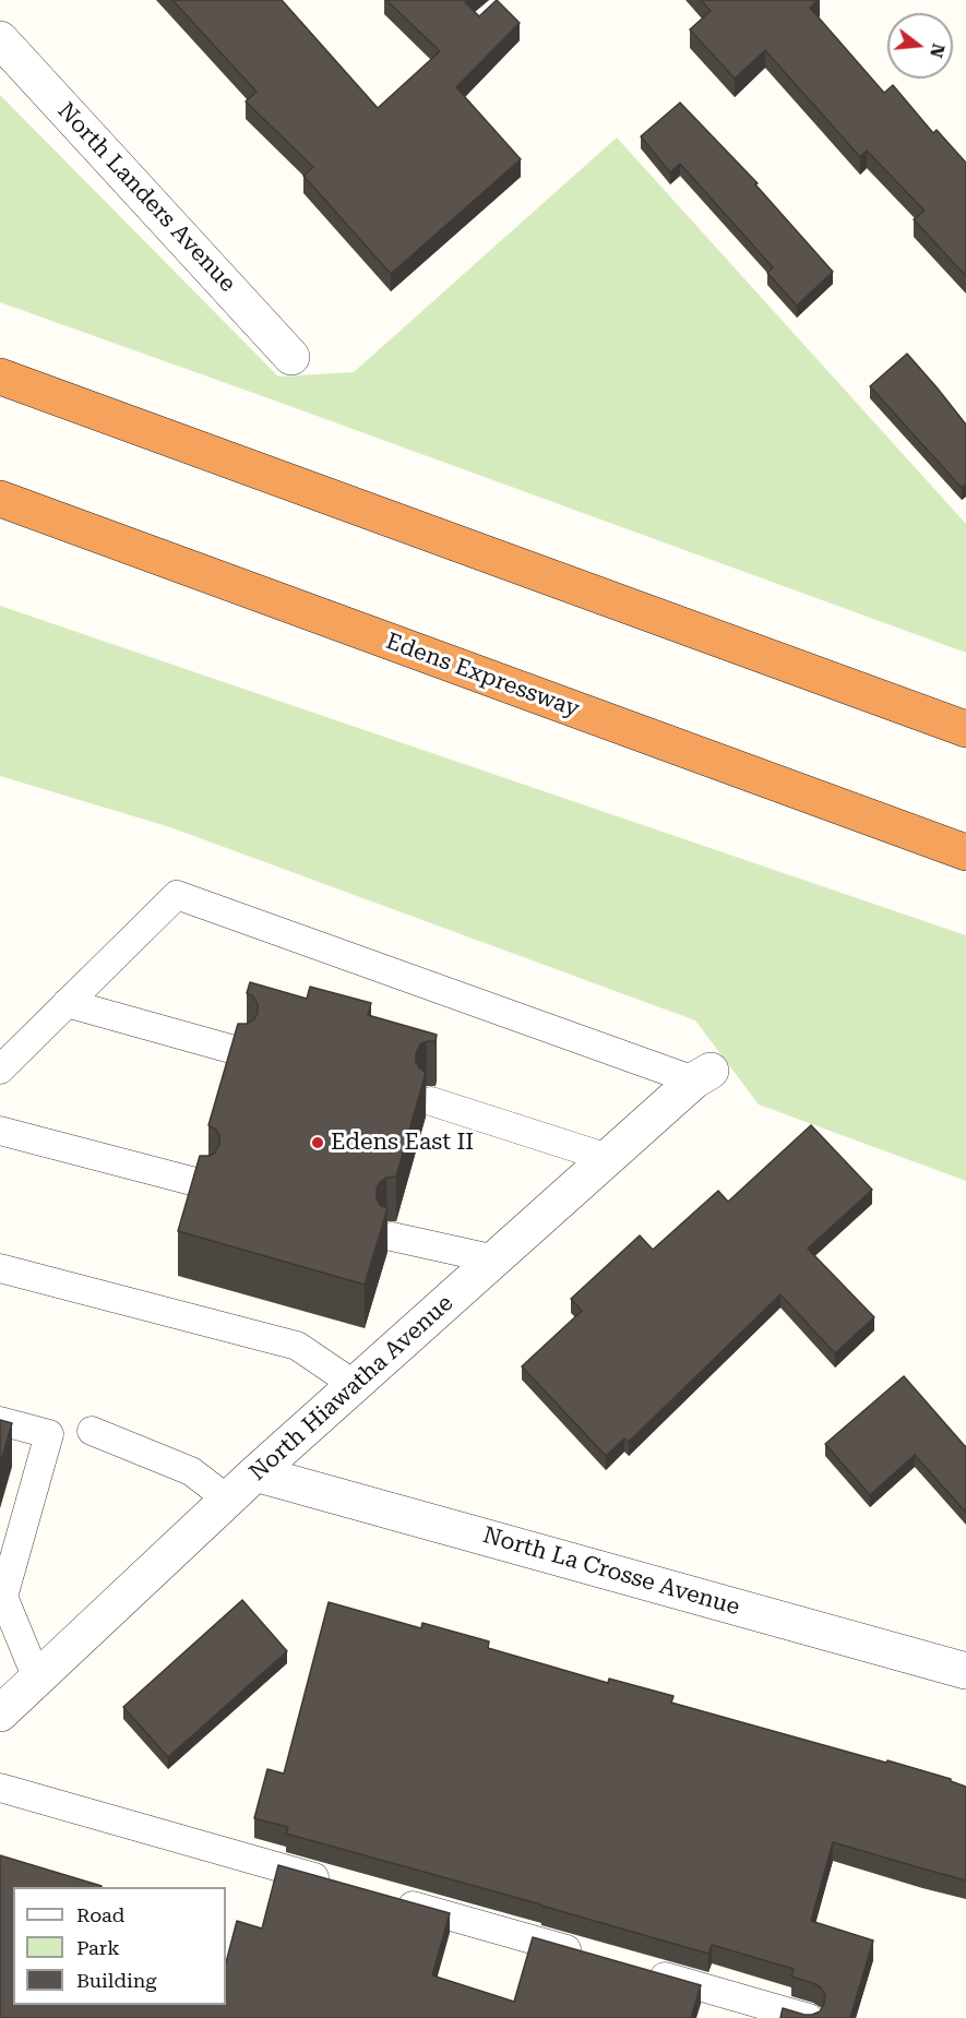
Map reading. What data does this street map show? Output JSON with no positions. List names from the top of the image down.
{
  "streets": {
    "highway": ["Edens Expressway"],
    "street": ["North Landers Avenue", "North Hiawatha Avenue", "North La Crosse Avenue"]
  },
  "crossings": [
    ["North Hiawatha Avenue", "North La Crosse Avenue"]
  ],
  "places": ["Edens East II"],
  "legend": ["Road", "Park", "Building"],
  "north": "right"
}
